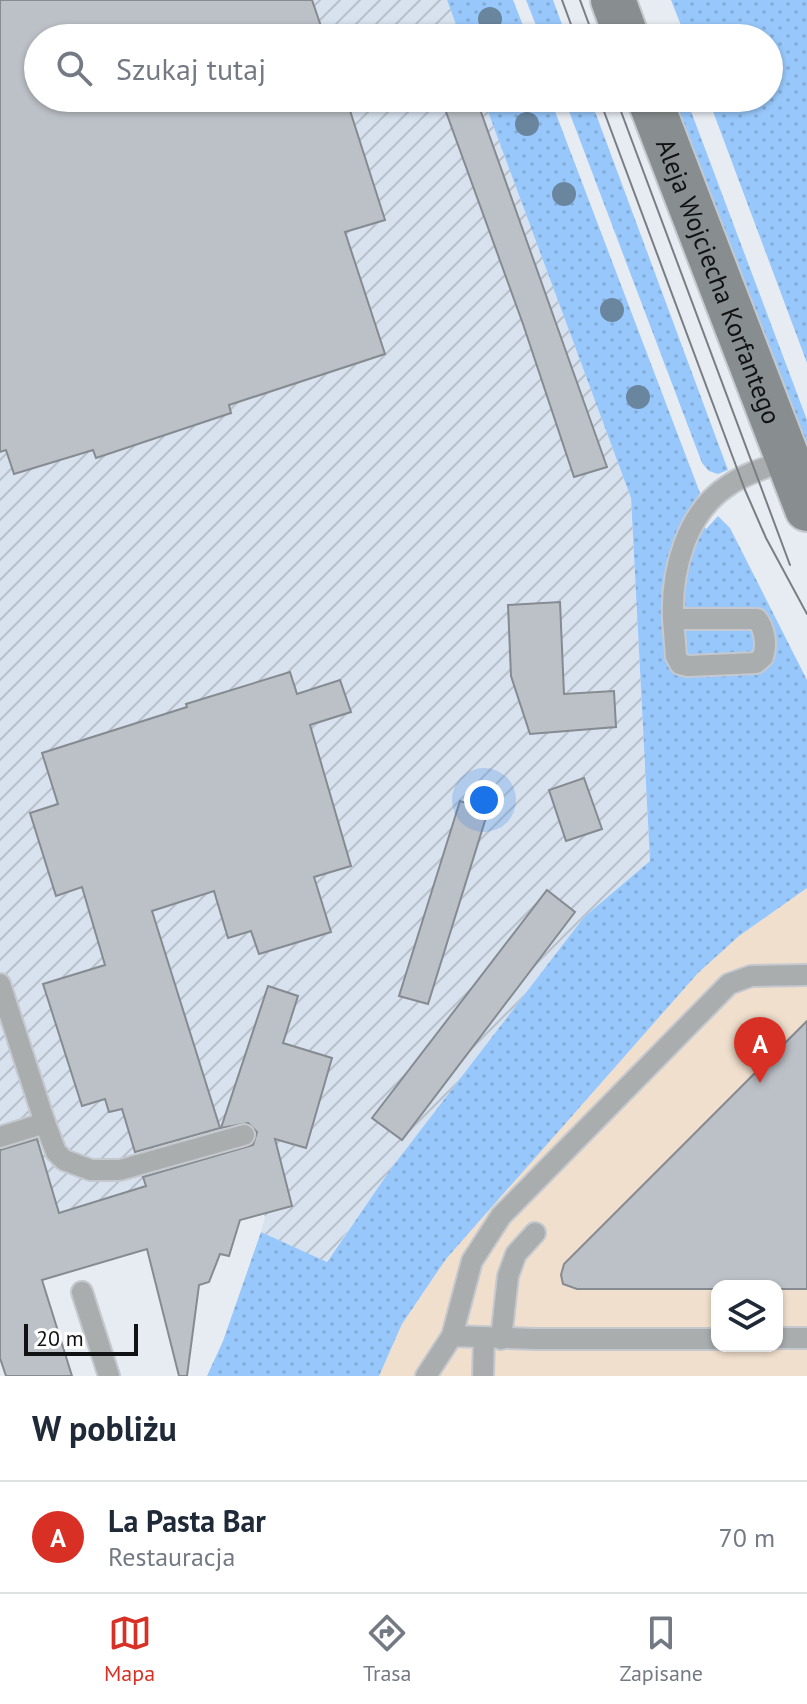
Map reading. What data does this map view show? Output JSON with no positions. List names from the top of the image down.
{
  "streets": {
    "main road": ["Aleja Wojciecha Korfantego"]
  },
  "scale_bar": "20 m",
  "page": {
    "search": "Szukaj tutaj",
    "pins": "A",
    "scale": "20 m",
    "heading": "W pobliżu",
    "list": [
      {
        "mark": "A",
        "name": "La Pasta Bar",
        "note": "Restauracja",
        "value": "70 m"
      }
    ],
    "nav": ["Mapa", "Trasa", "Zapisane"]
  }
}
